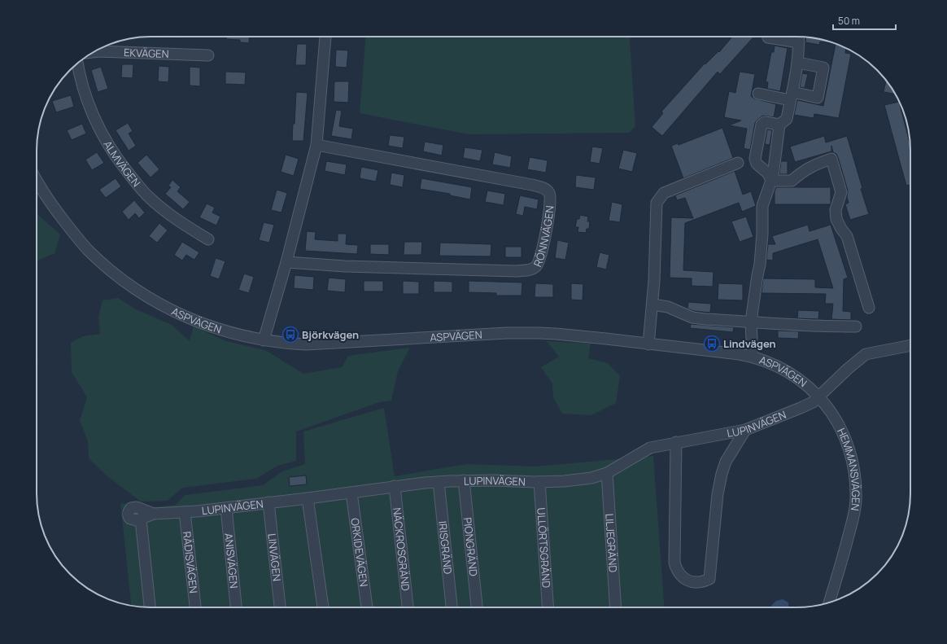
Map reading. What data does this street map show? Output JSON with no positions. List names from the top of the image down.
{
  "streets": {
    "street": [
      "EKVÄGEN",
      "ALMVÄGEN",
      "RÖNNVÄGEN",
      "ASPVÄGEN",
      "LUPINVÄGEN",
      "HEMMANSVÄGEN",
      "LILJEGRÄND",
      "IRISGRÄND",
      "PIONGRÄND",
      "ULLÖRTSGRÄND",
      "NÄCKROSGRÄND",
      "ORKIDEVÄGEN",
      "LINVÄGEN",
      "ANISVÄGEN",
      "RÄDISVÄGEN"
    ]
  },
  "crossings": [
    ["ASPVÄGEN", "LUPINVÄGEN"],
    ["ASPVÄGEN", "HEMMANSVÄGEN"],
    ["LUPINVÄGEN", "HEMMANSVÄGEN"],
    ["LUPINVÄGEN", "LILJEGRÄND"],
    ["LUPINVÄGEN", "IRISGRÄND"],
    ["LUPINVÄGEN", "PIONGRÄND"],
    ["LUPINVÄGEN", "ULLÖRTSGRÄND"],
    ["LUPINVÄGEN", "NÄCKROSGRÄND"],
    ["LUPINVÄGEN", "ORKIDEVÄGEN"],
    ["LUPINVÄGEN", "LINVÄGEN"],
    ["LUPINVÄGEN", "ANISVÄGEN"],
    ["LUPINVÄGEN", "RÄDISVÄGEN"]
  ],
  "places": {
    "bus stop": ["Björkvägen", "Lindvägen"]
  },
  "scale_bar": "50 m"
}
